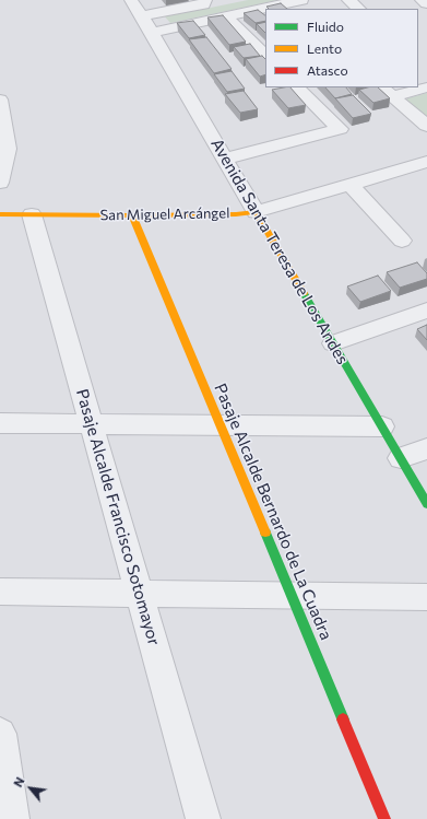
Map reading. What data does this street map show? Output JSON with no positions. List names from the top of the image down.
{
  "streets": {
    "street": [
      "San Miguel Arcángel",
      "Avenida Santa Teresa de Los Andes",
      "Pasaje Alcalde Bernardo de La Cuadra",
      "Pasaje Alcalde Francisco Sotomayor"
    ]
  },
  "crossings": [
    ["San Miguel Arcángel", "Avenida Santa Teresa de Los Andes"],
    ["San Miguel Arcángel", "Pasaje Alcalde Bernardo de La Cuadra"],
    ["San Miguel Arcángel", "Pasaje Alcalde Francisco Sotomayor"]
  ],
  "legend": ["Fluido", "Lento", "Atasco"],
  "north": "top left"
}
